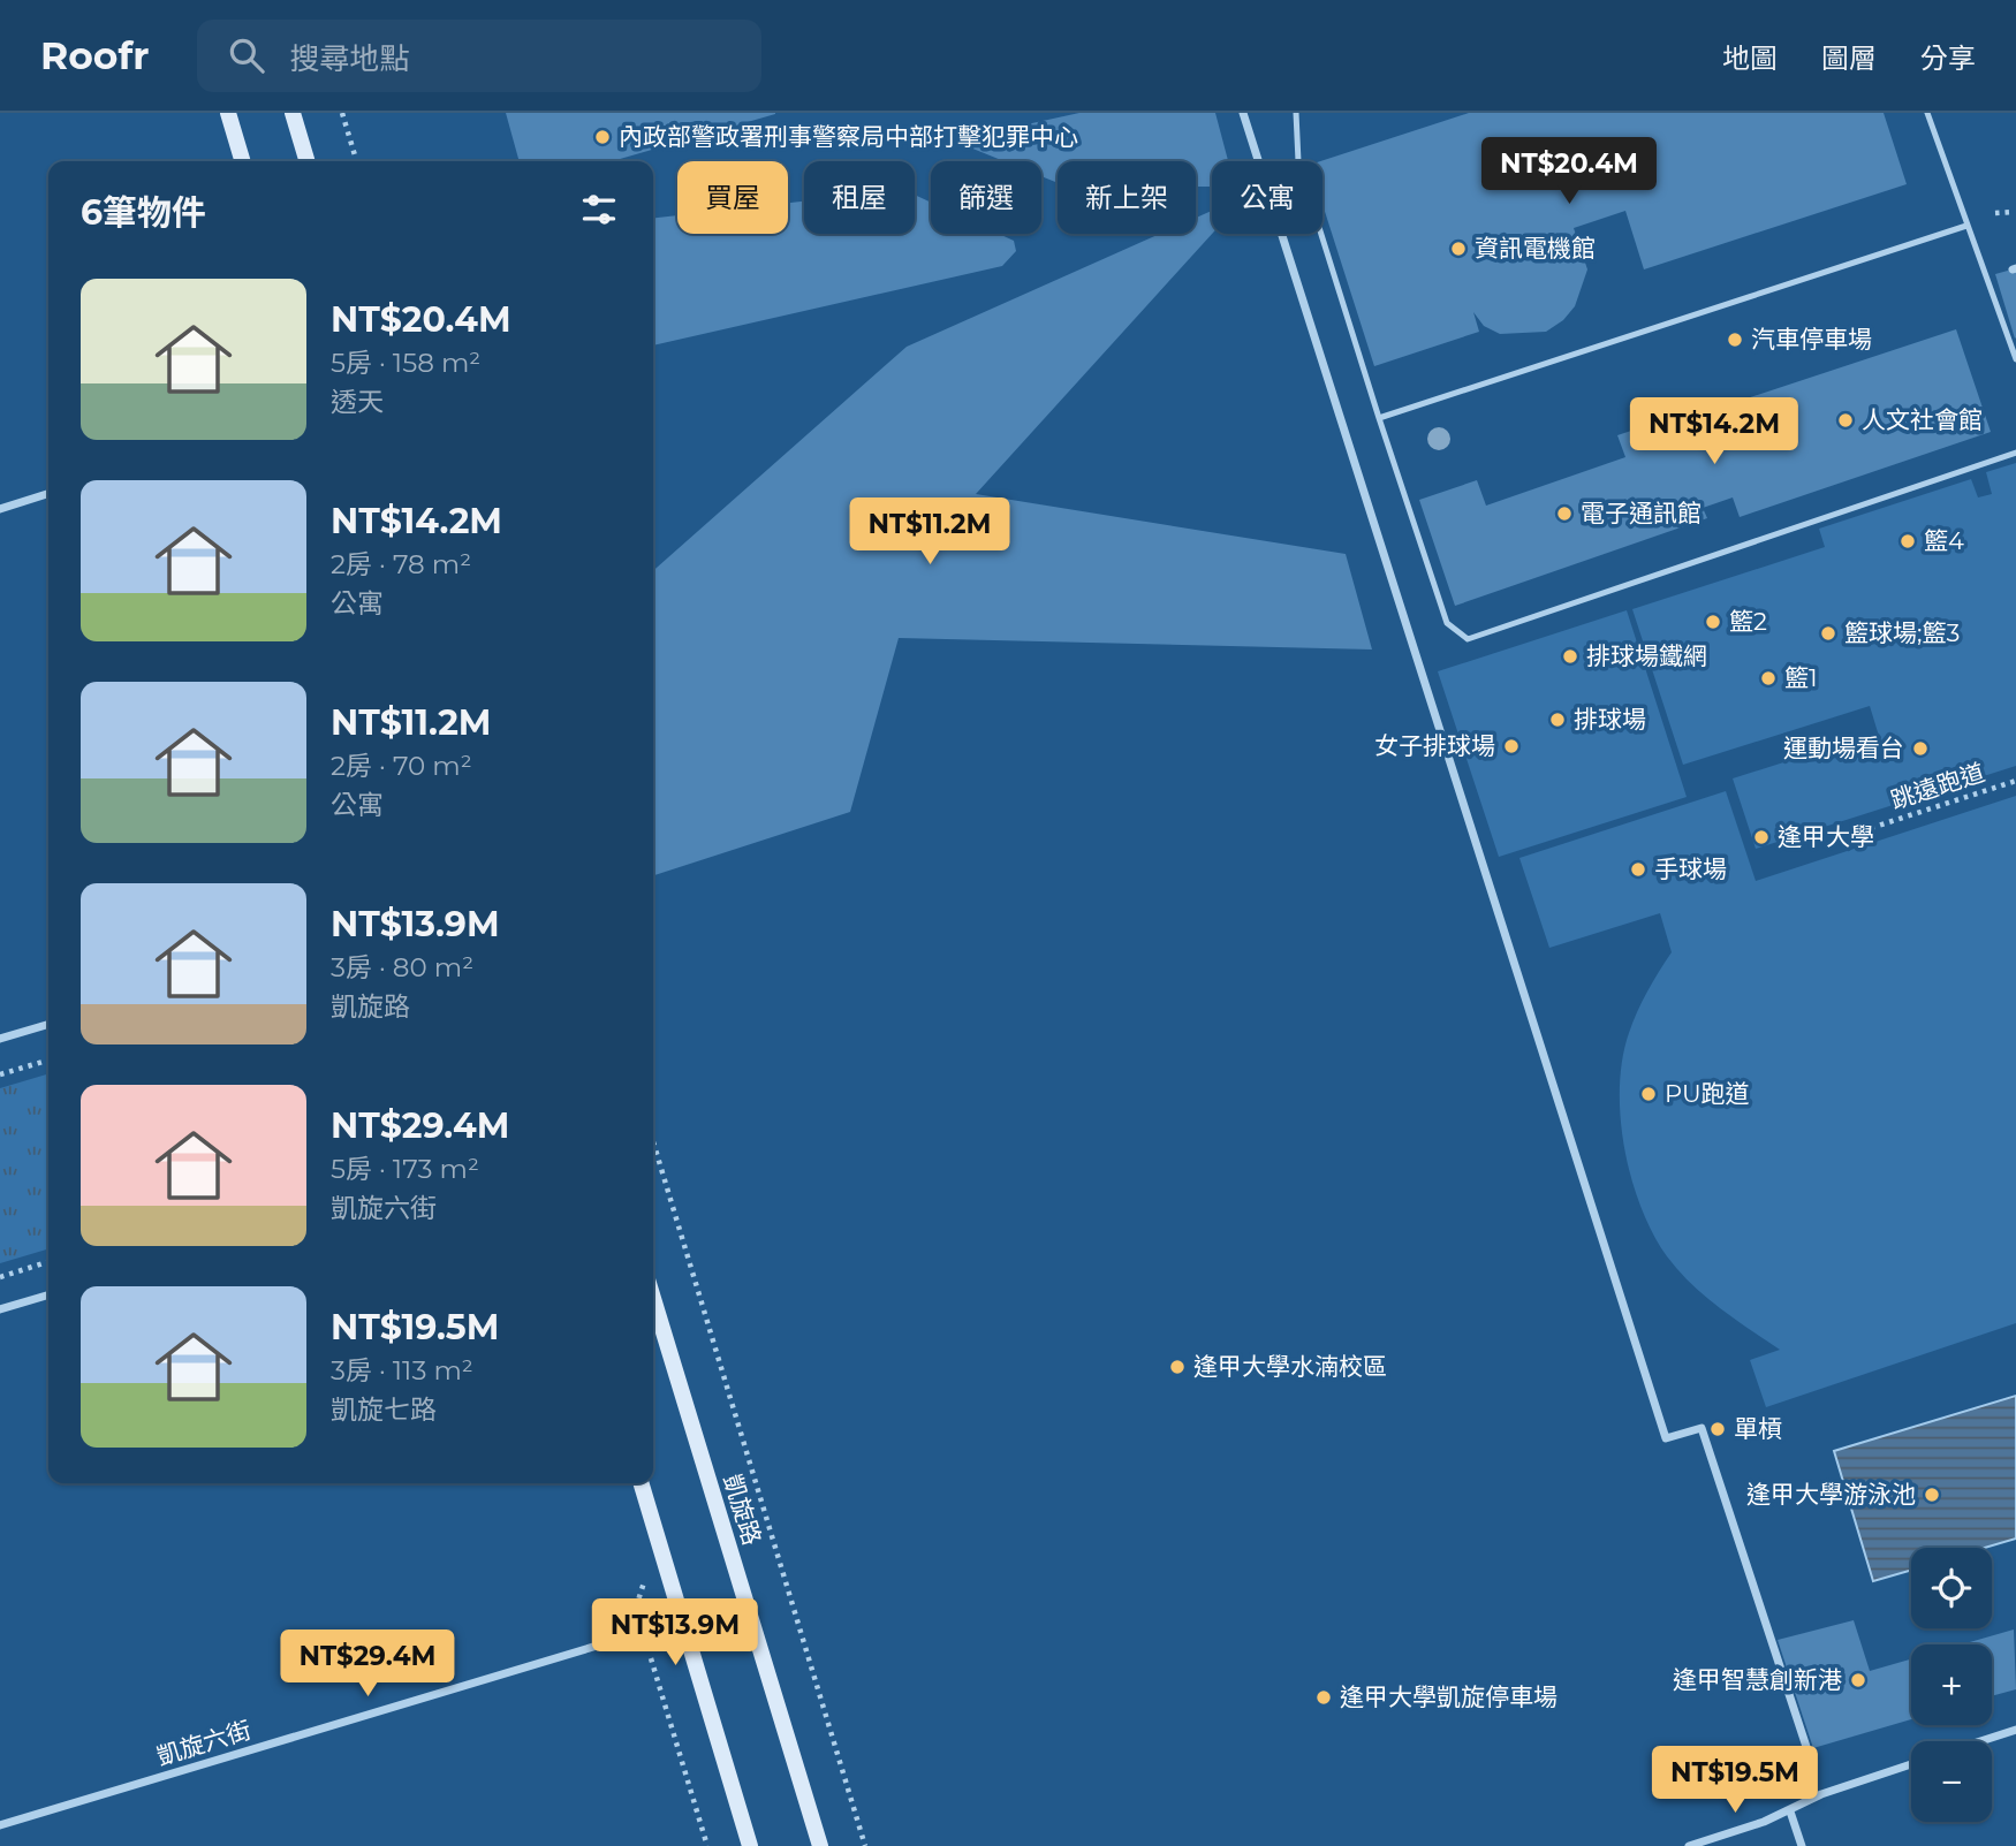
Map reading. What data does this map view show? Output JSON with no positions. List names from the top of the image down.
{
  "streets": {
    "street": ["凱旋路", "凱旋六街"],
    "path": ["跳遠跑道"]
  },
  "crossings": [
    ["凱旋路", "凱旋六街"]
  ],
  "places": [
    "內政部警政署刑事警察局中部打擊犯罪中心",
    "資訊電機館",
    "汽車停車場",
    "人文社會館",
    "電子通訊館",
    "籃4",
    "籃2",
    "籃球場;籃3",
    "排球場鐵網",
    "籃1",
    "排球場",
    "女子排球場",
    "運動場看台",
    "逢甲大學",
    "手球場",
    "PU跑道",
    "逢甲大學水湳校區",
    "單槓",
    "逢甲大學游泳池",
    "逢甲智慧創新港",
    "逢甲大學凱旋停車場"
  ],
  "page": {
    "header": "Roofr",
    "search": "搜尋地點",
    "nav": ["地圖", "圖層", "分享"],
    "price": [
      "NT$20.4M",
      "NT$14.2M",
      "NT$11.2M",
      "NT$13.9M",
      "NT$29.4M",
      "NT$19.5M"
    ],
    "chip": [
      "買屋",
      "租屋",
      "篩選",
      "新上架",
      "公寓"
    ],
    "heading": "6筆物件",
    "list": [
      {
        "name": "NT$20.4M",
        "note": "5房 · 158 m² · 透天"
      },
      {
        "name": "NT$14.2M",
        "note": "2房 · 78 m² · 公寓"
      },
      {
        "name": "NT$11.2M",
        "note": "2房 · 70 m² · 公寓"
      },
      {
        "name": "NT$13.9M",
        "note": "3房 · 80 m² · 凱旋路"
      },
      {
        "name": "NT$29.4M",
        "note": "5房 · 173 m² · 凱旋六街"
      },
      {
        "name": "NT$19.5M",
        "note": "3房 · 113 m² · 凱旋七路"
      }
    ],
    "map_buttons": ["+", "−"]
  }
}
